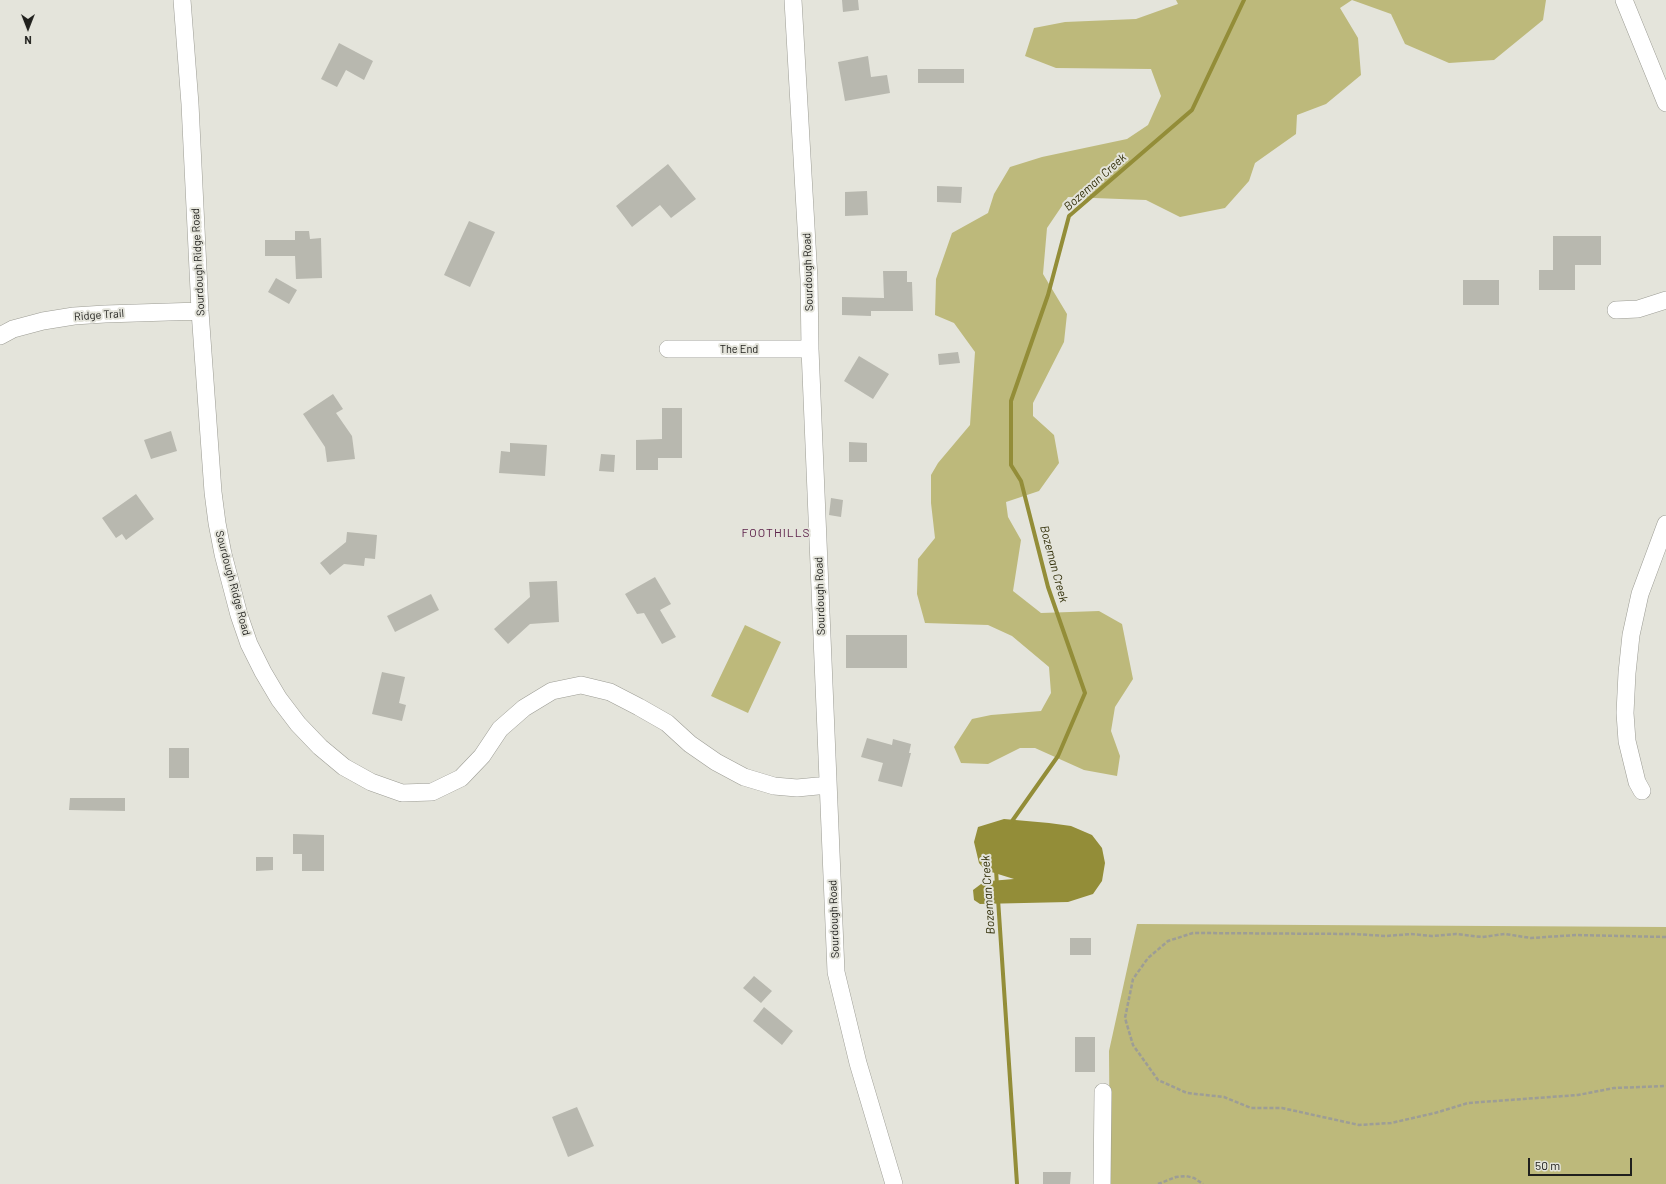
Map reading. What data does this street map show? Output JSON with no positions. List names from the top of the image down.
{
  "streets": {
    "street": [
      "Sourdough Ridge Road",
      "Sourdough Road",
      "Ridge Trail",
      "The End"
    ]
  },
  "crossings": [
    ["Sourdough Ridge Road", "Sourdough Road"],
    ["Sourdough Ridge Road", "Ridge Trail"],
    ["Sourdough Road", "The End"]
  ],
  "districts": ["FOOTHILLS"],
  "water": ["Bozeman Creek"],
  "scale_bar": "50 m",
  "north": "bottom"
}
